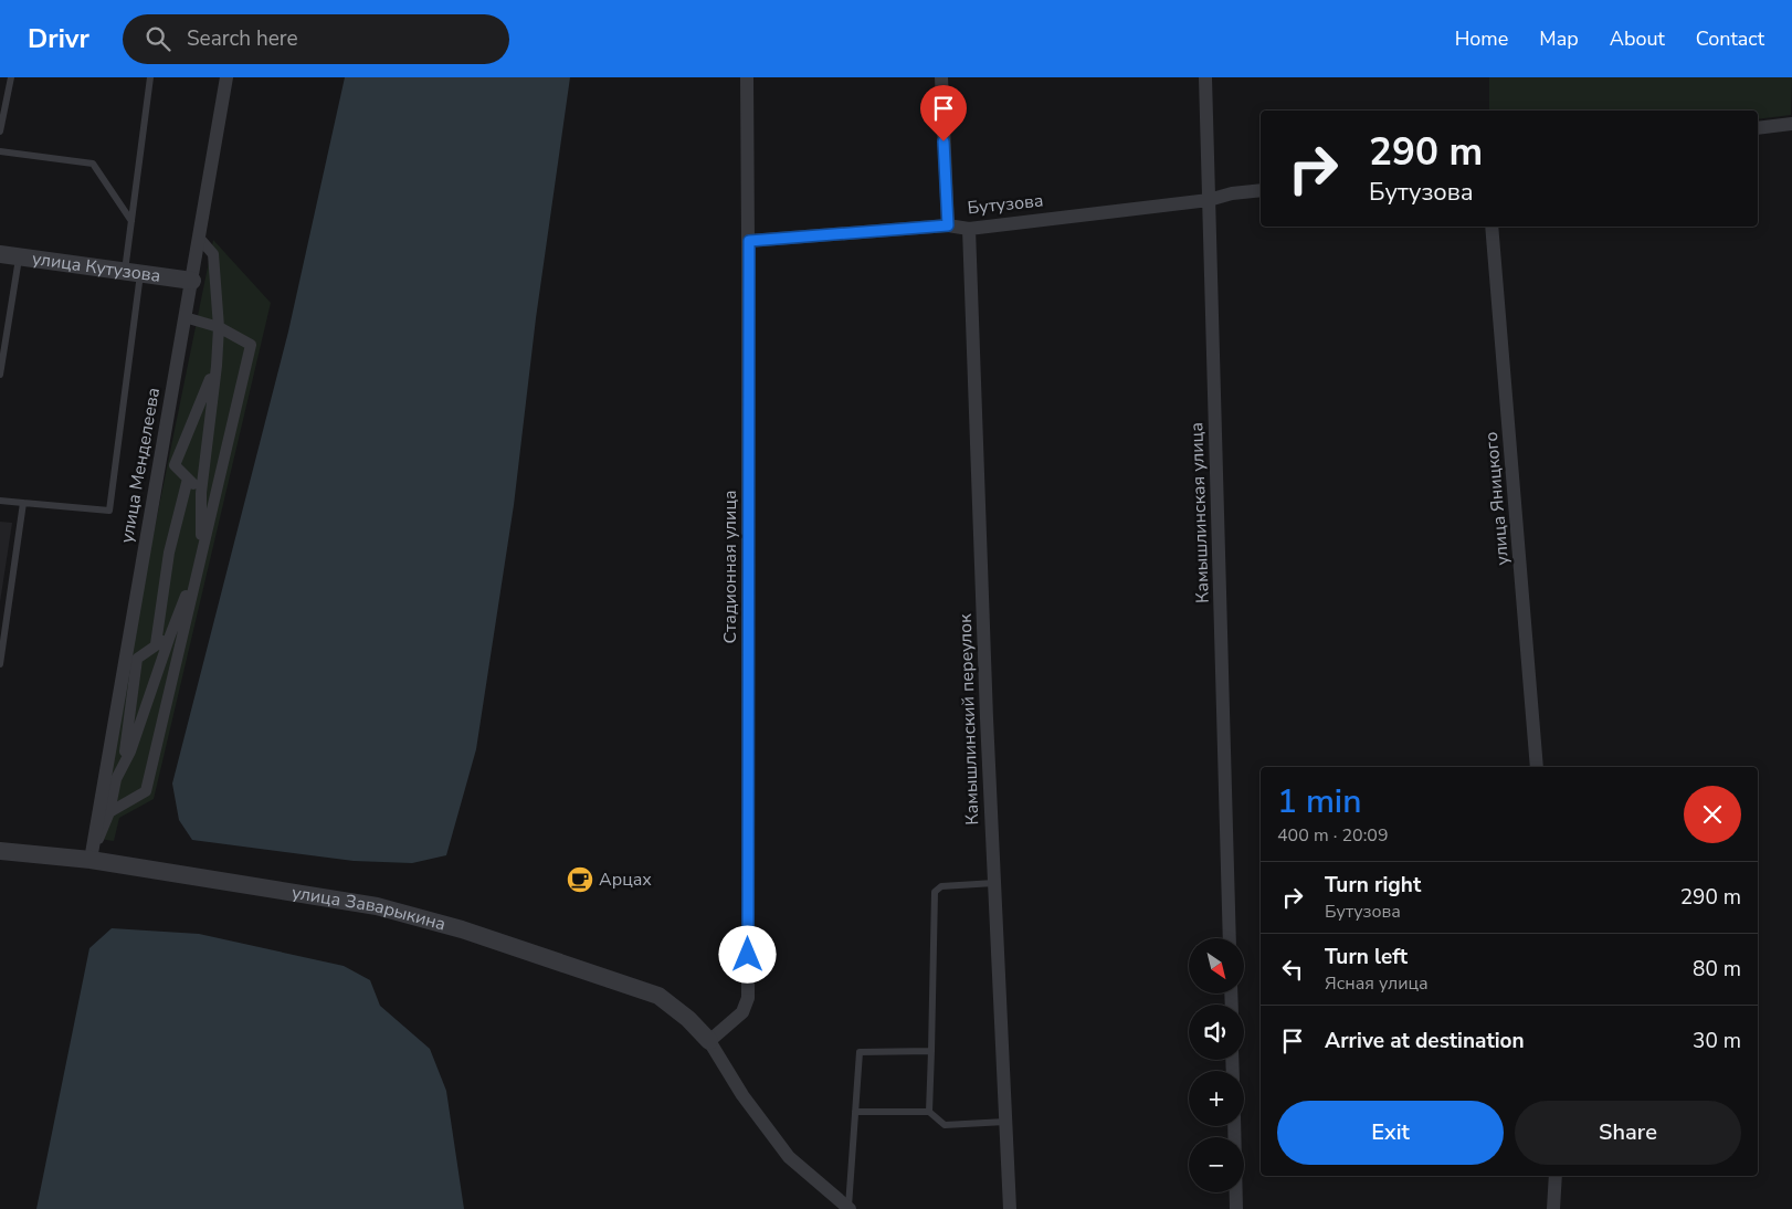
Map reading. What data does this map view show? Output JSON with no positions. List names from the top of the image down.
{
  "streets": {
    "street": [
      "Бутузова",
      "улица Кутузова",
      "улица Менделеева",
      "улица Яницкого",
      "Камышлинская улица",
      "Стадионная улица",
      "Камышлинский переулок",
      "улица Заварыкина"
    ]
  },
  "crossings": [
    ["Бутузова", "Камышлинская улица"],
    ["Бутузова", "Стадионная улица"],
    ["Бутузова", "Камышлинский переулок"],
    ["улица Кутузова", "улица Менделеева"],
    ["улица Менделеева", "улица Заварыкина"],
    ["Стадионная улица", "улица Заварыкина"]
  ],
  "places": {
    "cafe": ["Арцах"]
  },
  "north": "bottom right",
  "page": {
    "header": "Drivr",
    "search": "Search here",
    "nav": [
      "Home",
      "Map",
      "About",
      "Contact"
    ],
    "turn": ["290 m", "Бутузова"],
    "heading": ["1 min", "400 m · 20:09"],
    "list": [
      {
        "name": "Turn right",
        "note": "Бутузова",
        "value": "290 m"
      },
      {
        "name": "Turn left",
        "note": "Ясная улица",
        "value": "80 m"
      },
      {
        "name": "Arrive at destination",
        "value": "30 m"
      }
    ],
    "map_buttons": ["+", "−"],
    "buttons": ["Exit", "Share"]
  }
}
